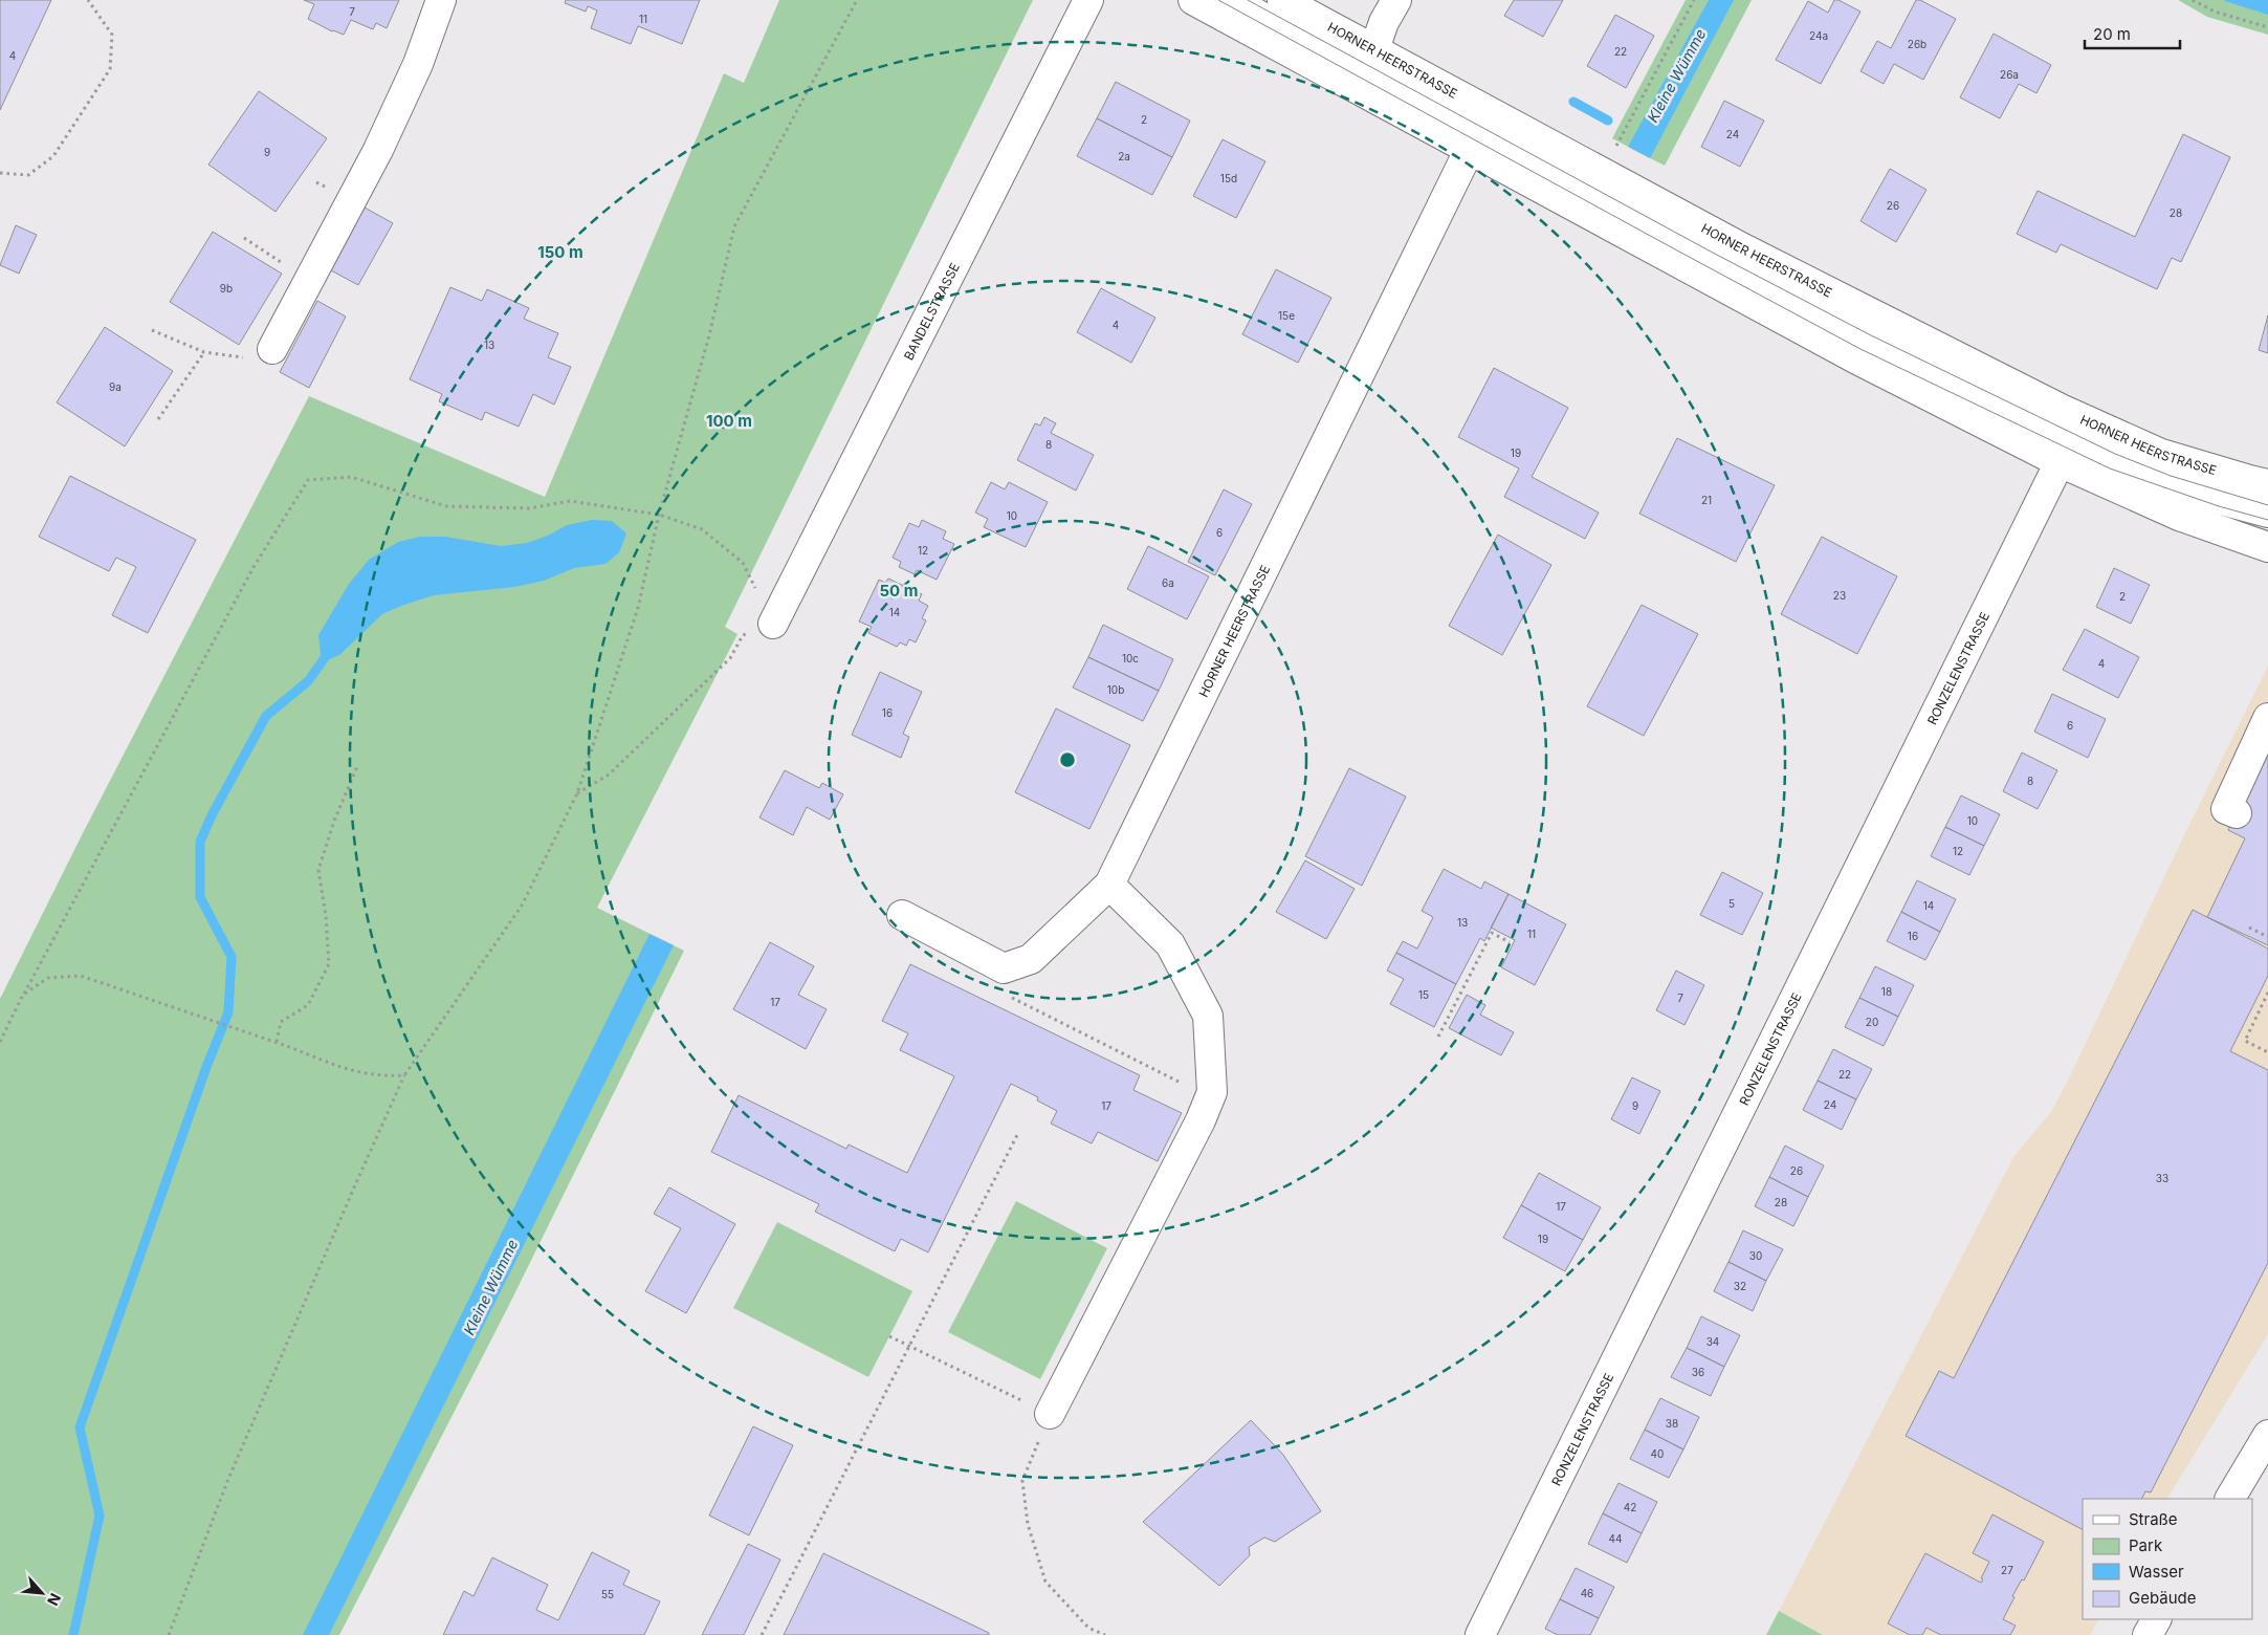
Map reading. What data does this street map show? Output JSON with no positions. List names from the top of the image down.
{
  "streets": {
    "main road": ["HORNER HEERSTRASSE", "BANDELSTRASSE", "RONZELENSTRASSE"]
  },
  "water": ["Kleine Wümme"],
  "house_numbers": [
    "7",
    "11",
    "24a",
    "26b",
    "22",
    "4",
    "26a",
    "2",
    "24",
    "9",
    "2a",
    "15d",
    "26",
    "28",
    "9b",
    "15e",
    "4",
    "13",
    "9a",
    "8",
    "19",
    "21",
    "10",
    "6",
    "12",
    "6a",
    "23",
    "2",
    "14",
    "10c",
    "4",
    "10b",
    "16",
    "6",
    "8",
    "10",
    "12",
    "5",
    "14",
    "13",
    "11",
    "16",
    "18",
    "15",
    "7",
    "17",
    "20",
    "22",
    "24",
    "17",
    "9",
    "26",
    "33",
    "28",
    "17",
    "19",
    "30",
    "32",
    "34",
    "36",
    "38",
    "40",
    "42",
    "44",
    "27",
    "46",
    "55"
  ],
  "legend": [
    "Straße",
    "Park",
    "Wasser",
    "Gebäude"
  ],
  "scale_bar": "20 m",
  "north": "bottom right",
  "rings": ["150 m", "100 m", "50 m"]
}
